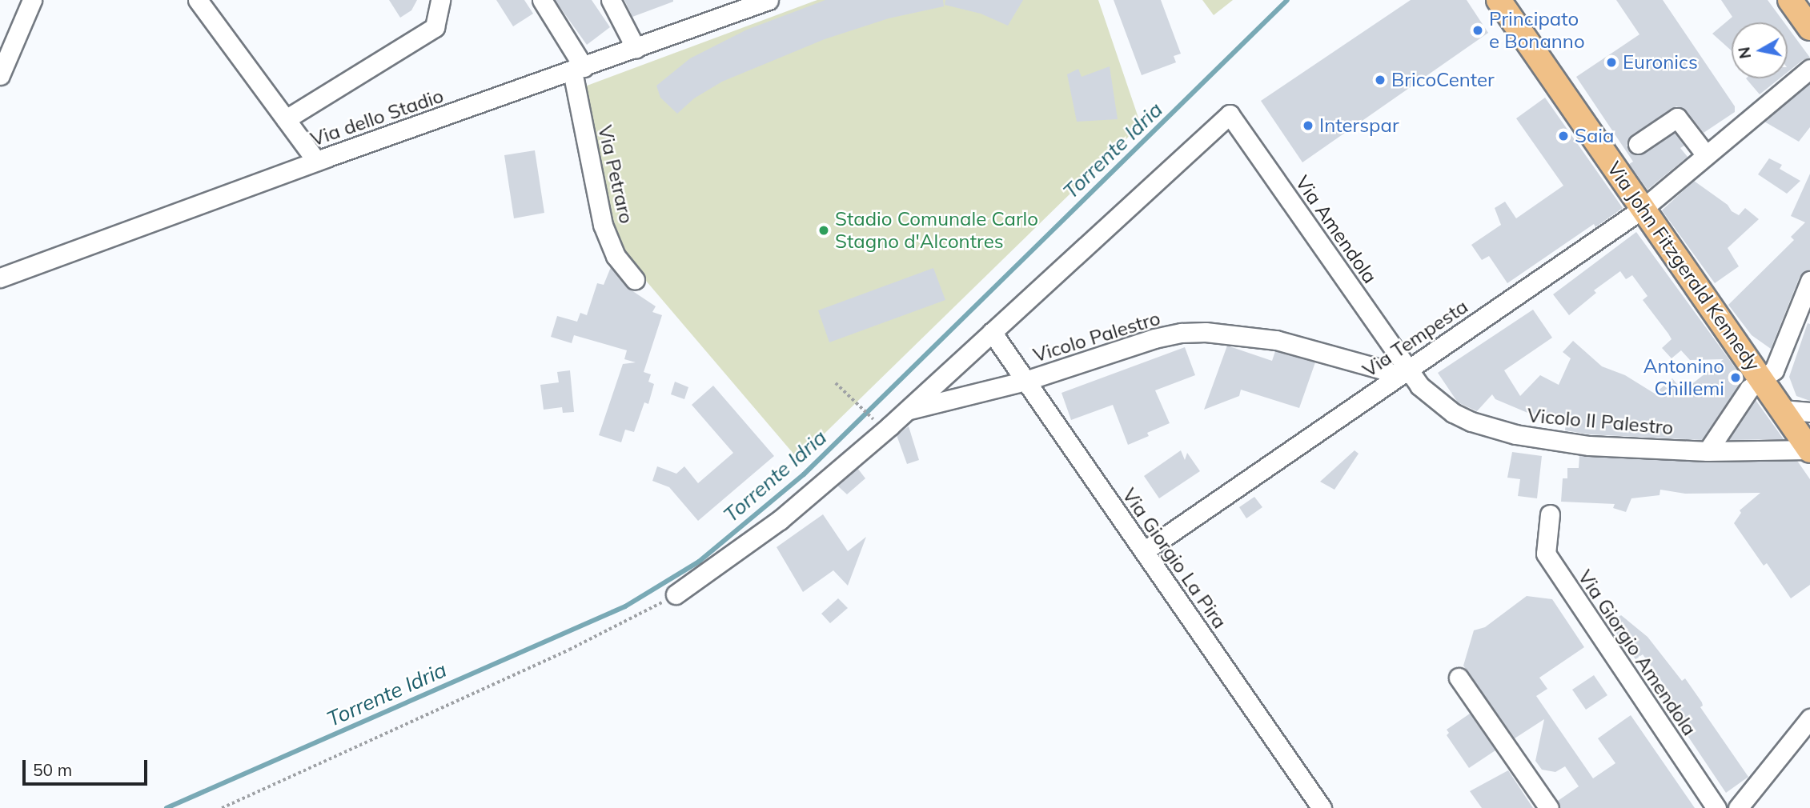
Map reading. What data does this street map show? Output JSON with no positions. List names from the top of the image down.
{
  "streets": {
    "main road": ["Via John Fitzgerald Kennedy"],
    "street": [
      "Via dello Stadio",
      "Via Petraro",
      "Via Amendola",
      "Vicolo Palestro",
      "Via Tempesta",
      "Vicolo II Palestro",
      "Via Giorgio La Pira",
      "Via Giorgio Amendola"
    ]
  },
  "crossings": [
    ["Via dello Stadio", "Via Petraro"],
    ["Via Amendola", "Vicolo Palestro"],
    ["Via Amendola", "Via Tempesta"],
    ["Via Amendola", "Vicolo II Palestro"],
    ["Via Amendola", "Via Giorgio La Pira"],
    ["Via John Fitzgerald Kennedy", "Via Tempesta"],
    ["Via John Fitzgerald Kennedy", "Vicolo II Palestro"],
    ["Vicolo Palestro", "Via Tempesta"],
    ["Vicolo Palestro", "Vicolo II Palestro"],
    ["Vicolo Palestro", "Via Giorgio La Pira"],
    ["Via Tempesta", "Vicolo II Palestro"],
    ["Via Tempesta", "Via Giorgio La Pira"]
  ],
  "water": ["Torrente Idria"],
  "places": [
    "Principato e Bonanno",
    "Euronics",
    "BricoCenter",
    "Interspar",
    "Saia",
    "Stadio Comunale Carlo Stagno d'Alcontres",
    "Antonino Chillemi"
  ],
  "scale_bar": "50 m",
  "north": "left"
}
